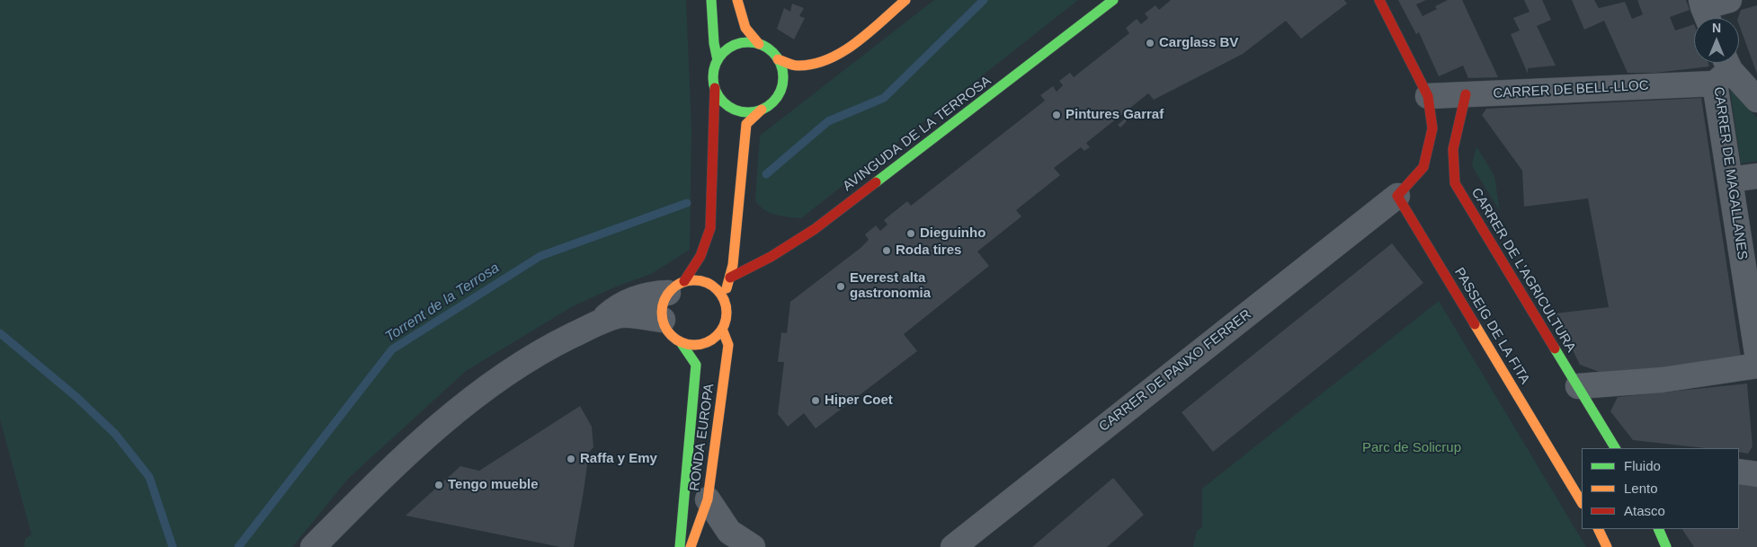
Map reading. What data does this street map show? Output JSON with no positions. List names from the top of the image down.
{
  "streets": {
    "street": [
      "CARRER DE BELL-LLOC",
      "AVINGUDA DE LA TERROSA",
      "CARRER DE MAGALLANES",
      "CARRER DE L'AGRICULTURA",
      "PASSEIG DE LA FITA",
      "CARRER DE PANXO FERRER",
      "RONDA EUROPA"
    ]
  },
  "crossings": [
    ["CARRER DE BELL-LLOC", "CARRER DE MAGALLANES"],
    ["CARRER DE BELL-LLOC", "CARRER DE L'AGRICULTURA"],
    ["AVINGUDA DE LA TERROSA", "RONDA EUROPA"],
    ["PASSEIG DE LA FITA", "CARRER DE PANXO FERRER"]
  ],
  "water": ["Torrent de la Terrosa"],
  "parks": ["Parc de Solicrup"],
  "places": [
    "Carglass BV",
    "Pintures Garraf",
    "Dieguinho",
    "Roda tires",
    "Everest alta gastronomia",
    "Hiper Coet",
    "Raffa y Emy",
    "Tengo mueble"
  ],
  "legend": ["Fluido", "Lento", "Atasco"],
  "north": "top"
}
